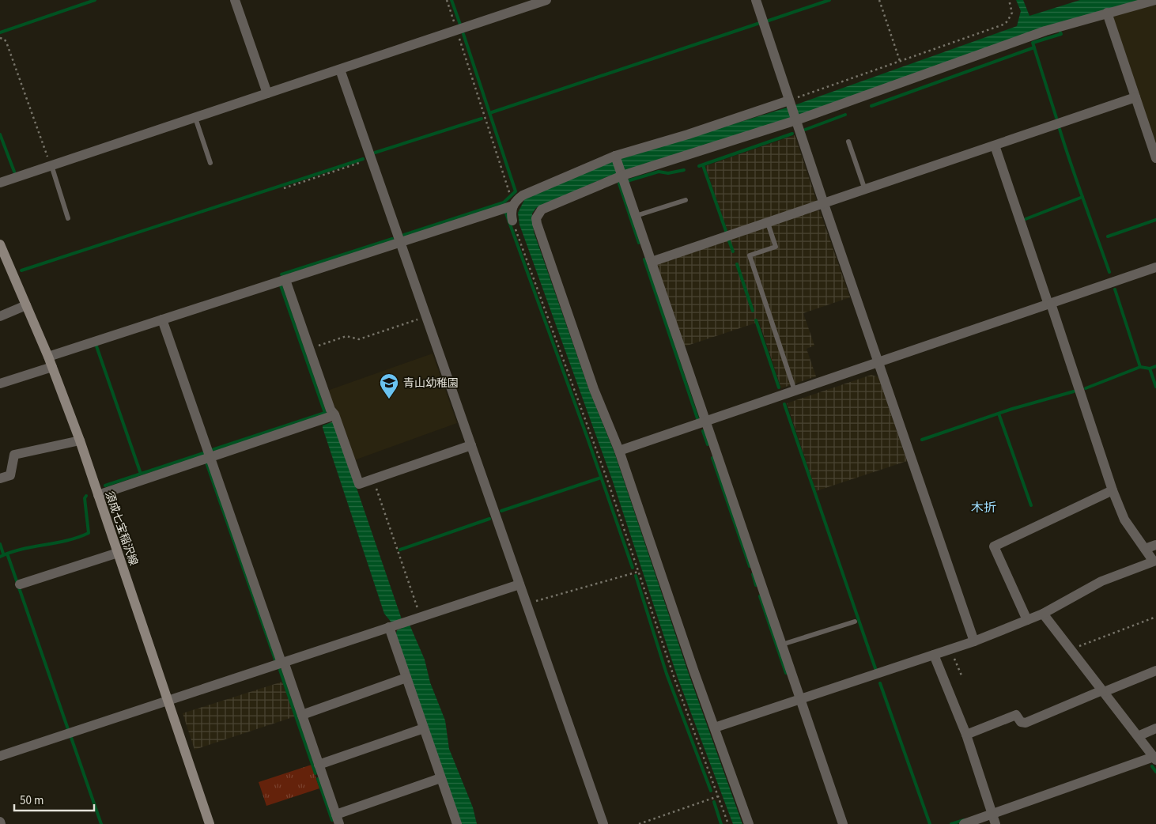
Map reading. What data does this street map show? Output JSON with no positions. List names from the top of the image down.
{
  "streets": {
    "main road": ["須成七宝稲沢線"]
  },
  "districts": ["木折"],
  "places": {
    "school or university": ["青山幼稚園"]
  },
  "scale_bar": "50 m"
}
